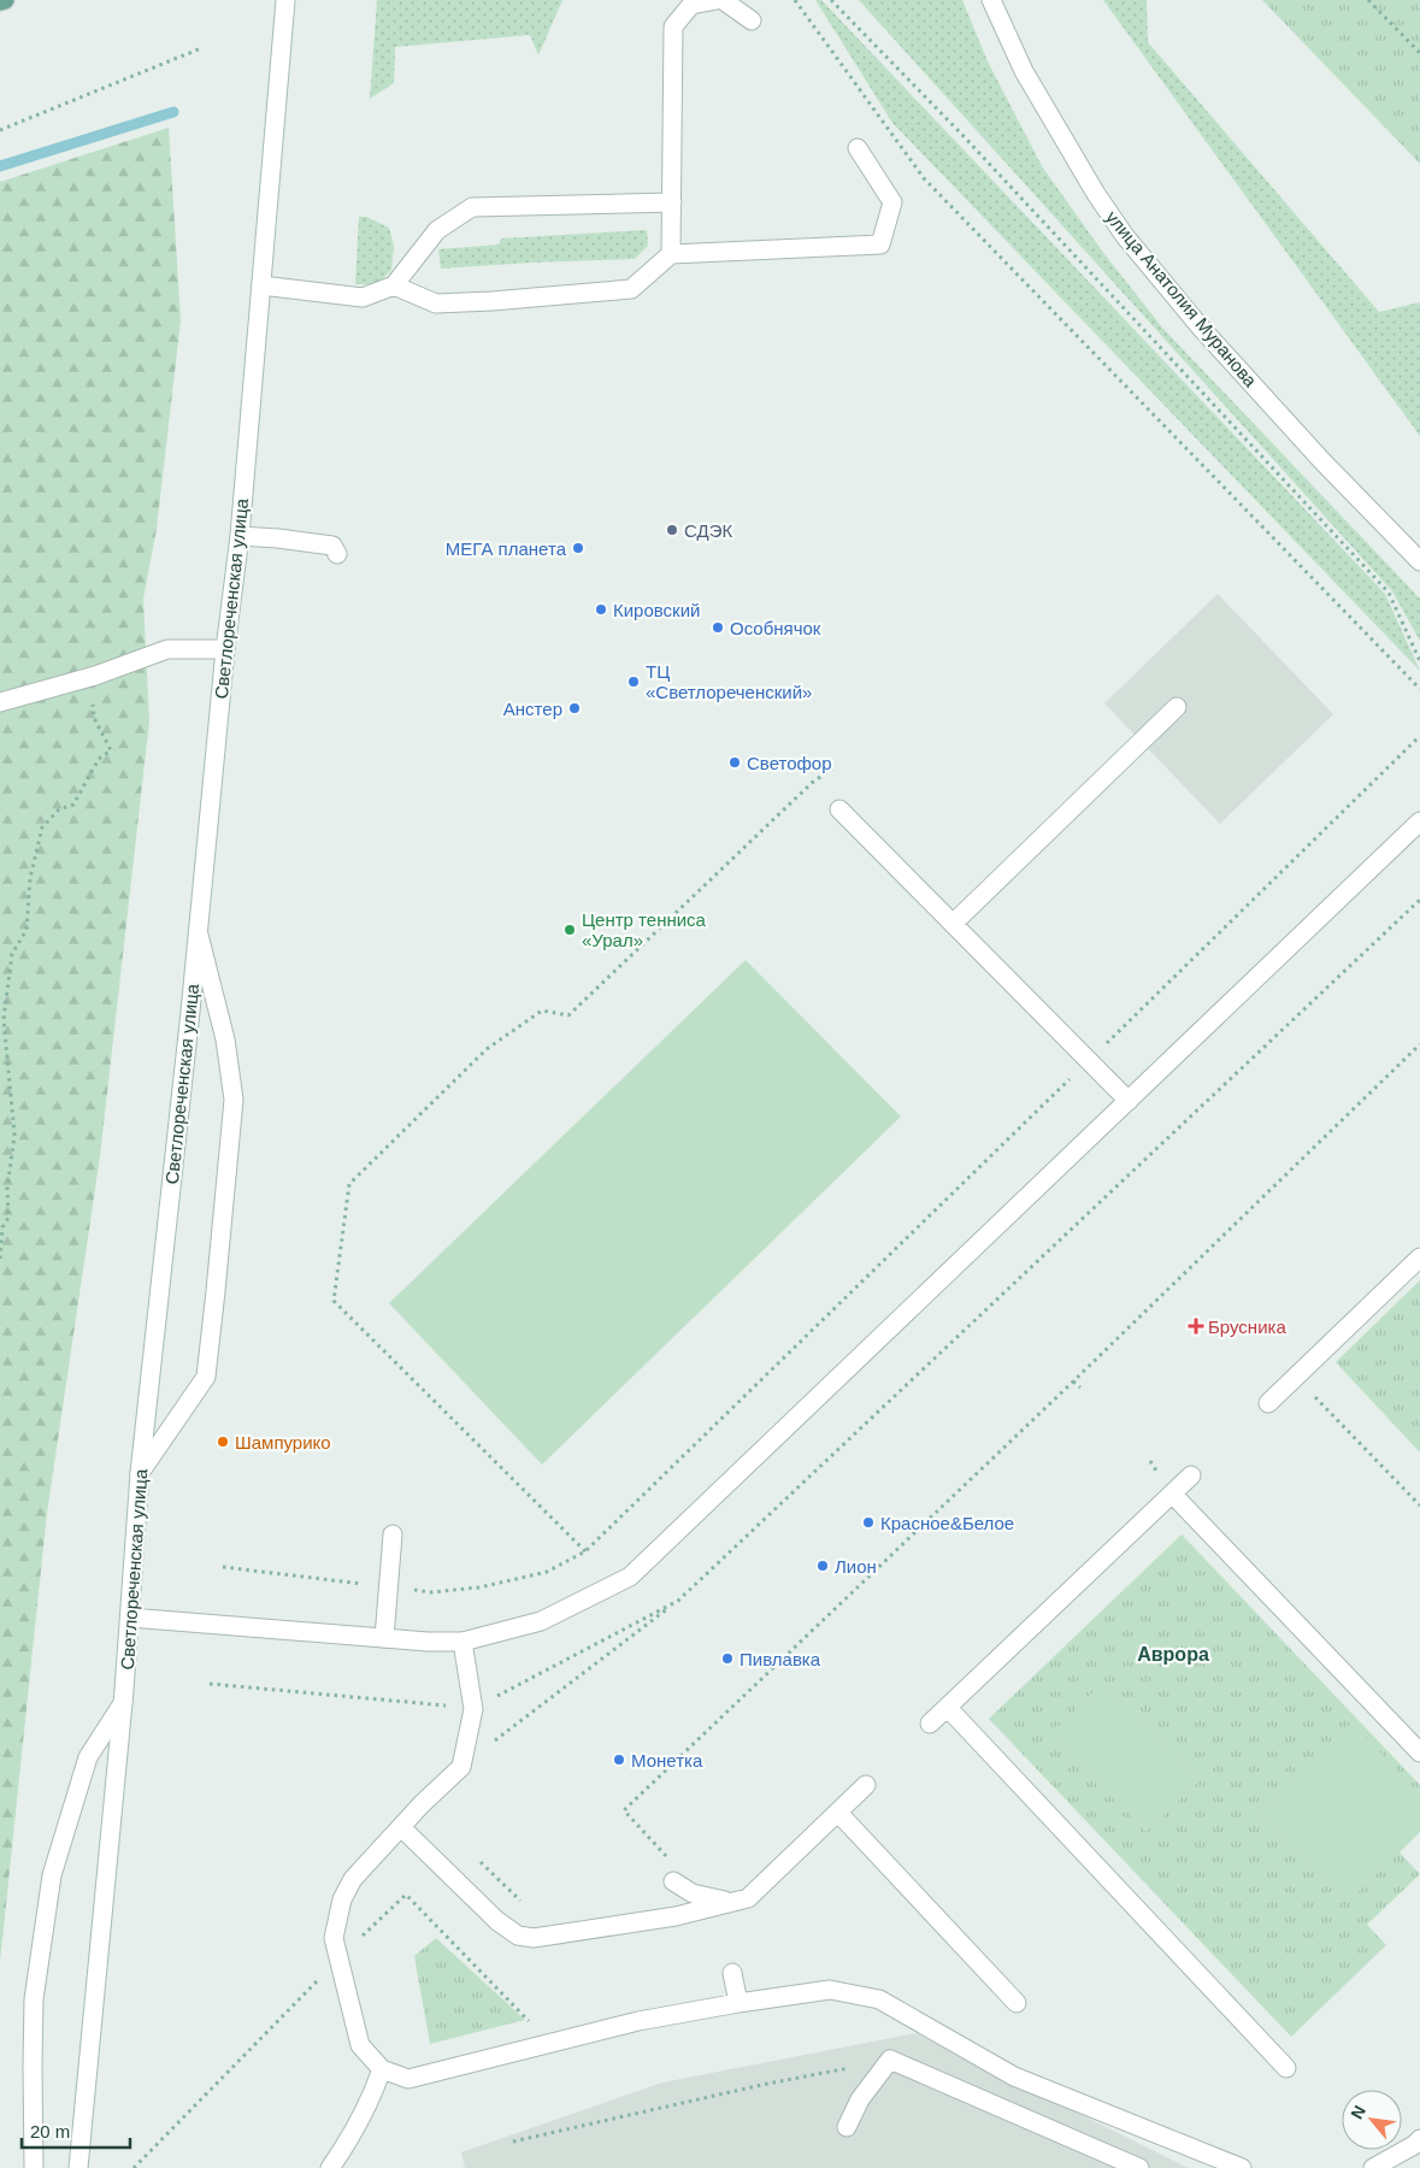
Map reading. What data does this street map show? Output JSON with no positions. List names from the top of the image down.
{
  "streets": {
    "street": ["улица Анатолия Муранова", "Светлореченская улица"]
  },
  "districts": ["Аврора"],
  "places": {
    "other": [
      "СДЭК",
      "МЕГА планета",
      "Кировский",
      "Особнячок",
      "ТЦ «Светлореченский»",
      "Анстер",
      "Светофор",
      "Центр тенниса «Урал»",
      "Шампурико",
      "Красное&Белое",
      "Лион",
      "Пивлавка",
      "Монетка"
    ],
    "health": ["Брусника"]
  },
  "scale_bar": "20 m",
  "north": "top left"
}
